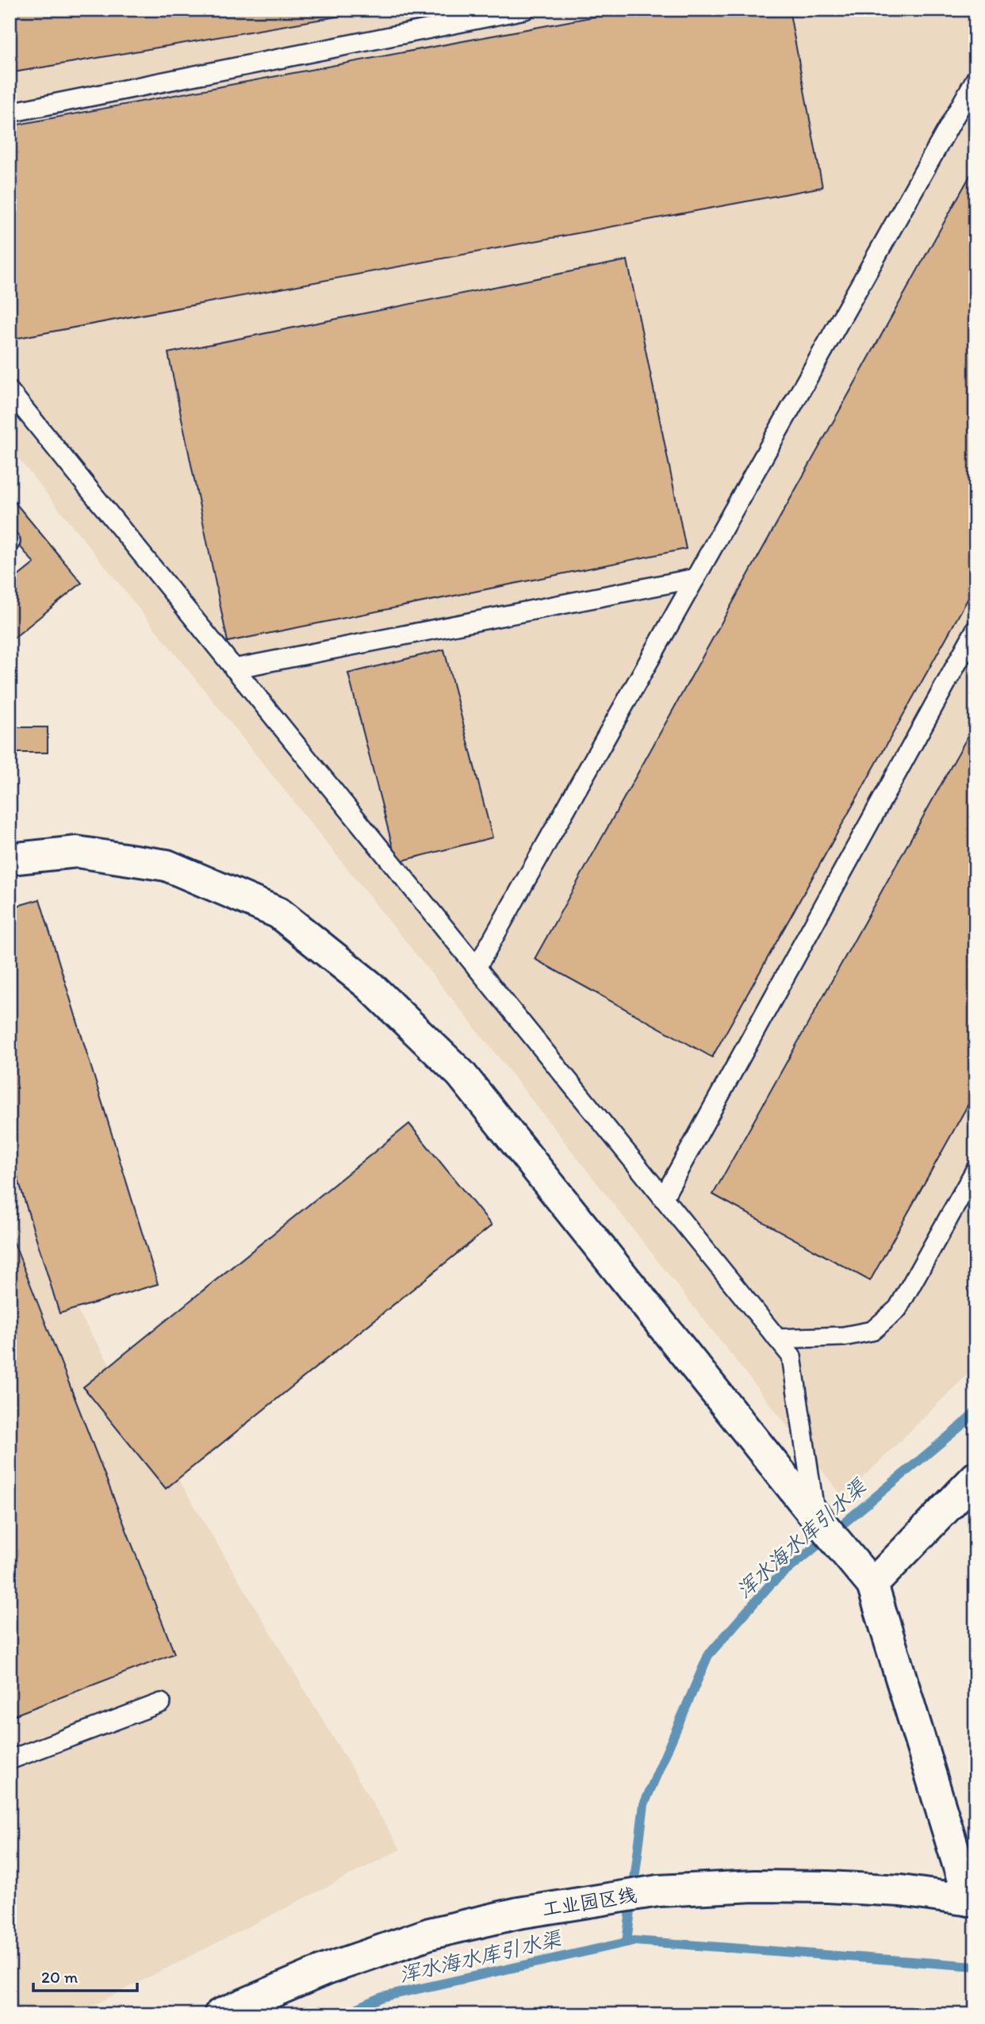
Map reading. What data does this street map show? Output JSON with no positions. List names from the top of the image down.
{
  "streets": {
    "street": ["工业园区线"]
  },
  "water": ["浑水海水库引水渠"],
  "scale_bar": "20 m"
}
